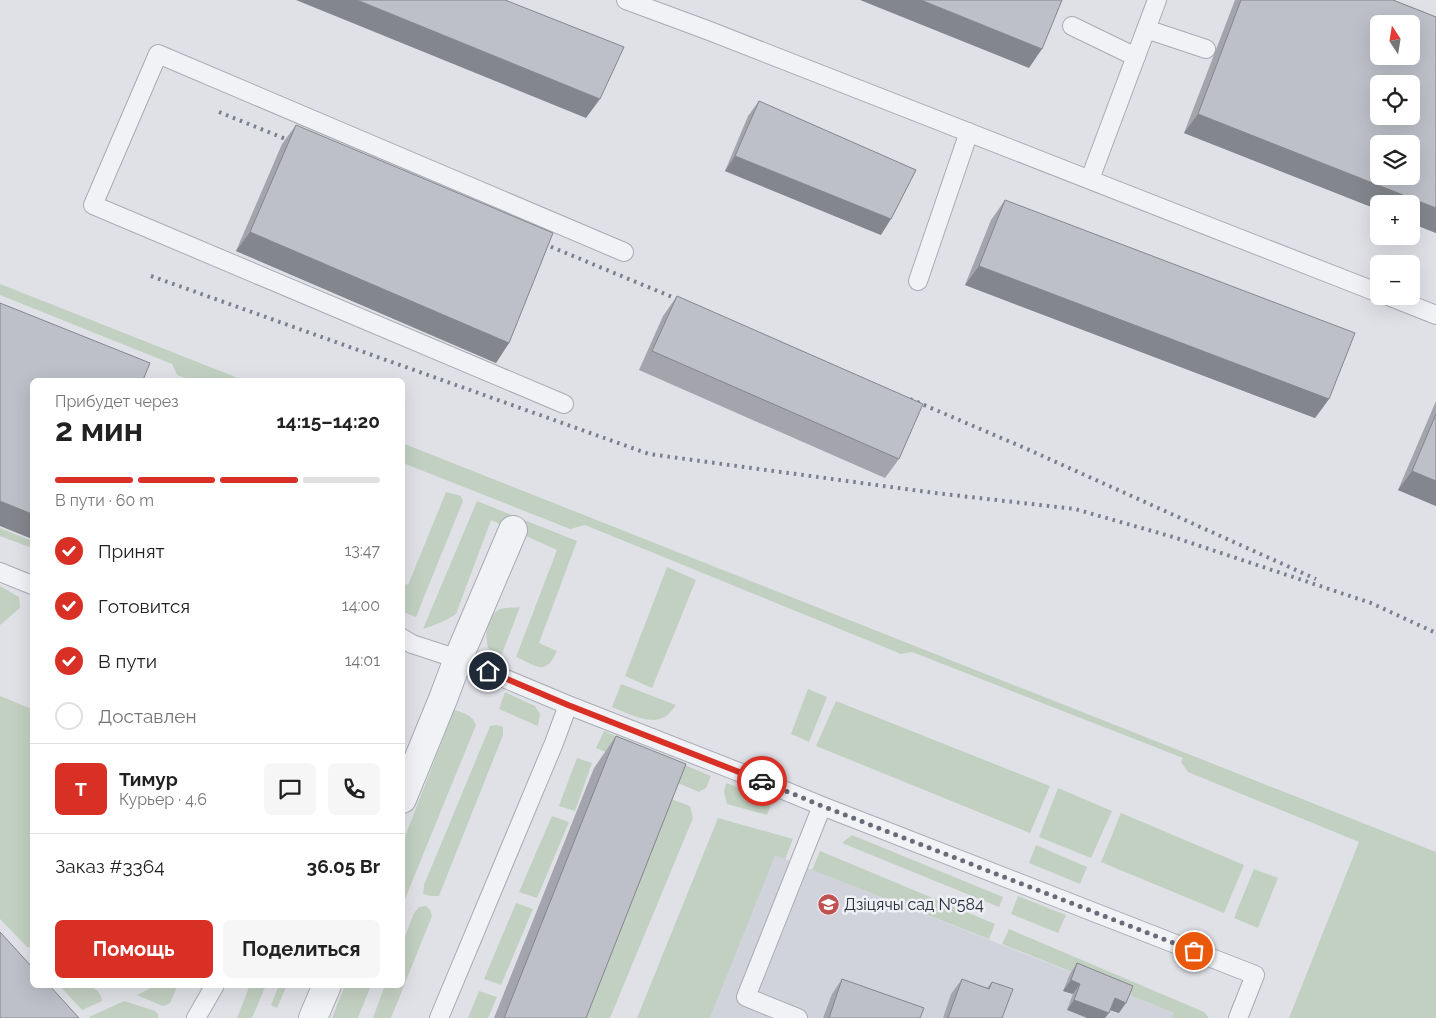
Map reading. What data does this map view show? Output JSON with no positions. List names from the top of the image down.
{
  "places": {
    "school or university": ["Дзіцячы сад №584"]
  },
  "north": "top",
  "page": {
    "map_buttons": ["+", "−"],
    "heading": ["2 мин", "Прибудет через", "14:15–14:20"],
    "panel": [
      "Тимур",
      "Курьер · 4.6",
      "Заказ #3364",
      "36.05 Br"
    ],
    "bar": "В пути · 60 m",
    "list": [
      ["Принят", "13:47"],
      ["Готовится", "14:00"],
      ["В пути", "14:01"],
      "Доставлен"
    ],
    "round": "Т",
    "buttons": ["Помощь", "Поделиться"]
  }
}
